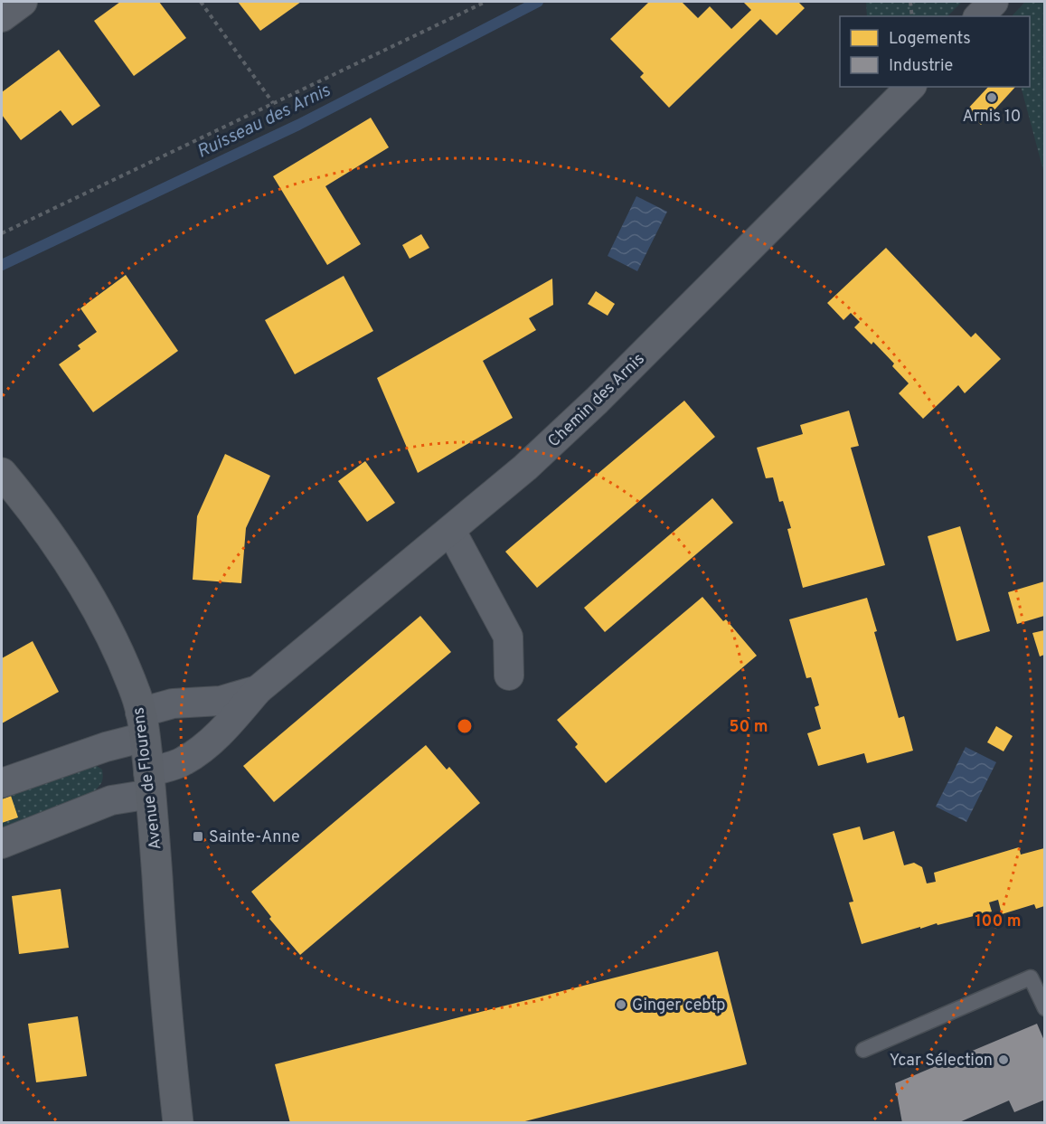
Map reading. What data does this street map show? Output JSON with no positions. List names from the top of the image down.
{
  "streets": {
    "street": ["Chemin des Arnis", "Avenue de Flourens"]
  },
  "crossings": [
    ["Chemin des Arnis", "Avenue de Flourens"]
  ],
  "water": ["Ruisseau des Arnis"],
  "places": {
    "other": ["Arnis 10", "Ginger cebtp", "Ycar Sélection"],
    "transit": ["Sainte-Anne"]
  },
  "legend": ["Logements", "Industrie"],
  "rings": ["50 m", "100 m"]
}
